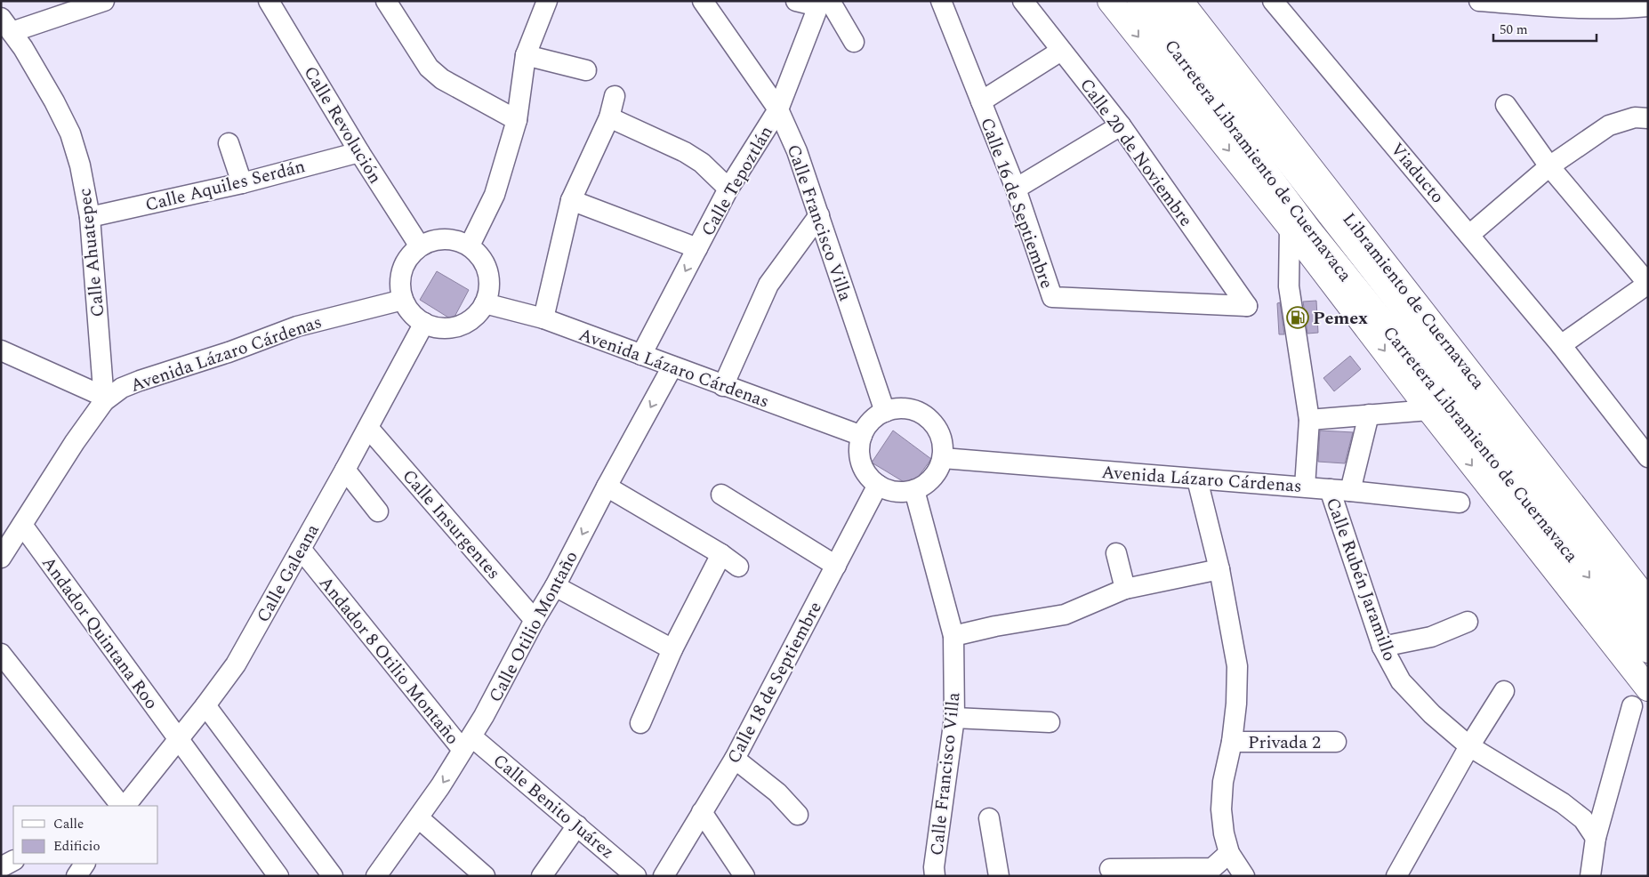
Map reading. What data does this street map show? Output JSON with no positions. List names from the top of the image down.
{
  "streets": {
    "main road": ["Carretera Libramiento de Cuernavaca", "Libramiento de Cuernavaca"],
    "street": [
      "Calle Revolución",
      "Calle 20 de Noviembre",
      "Viaducto",
      "Calle Tepoztlán",
      "Calle Aquiles Serdán",
      "Calle 16 de Septiembre",
      "Calle Francisco Villa",
      "Calle Ahuatepec",
      "Avenida Lázaro Cárdenas",
      "Calle Insurgentes",
      "Calle Galeana",
      "Calle Rubén Jaramillo",
      "Calle Otilio Montaño",
      "Andador Quintana Roo",
      "Andador 8 Otilio Montaño",
      "Calle 18 de Septiembre",
      "Privada 2",
      "Calle Benito Juárez"
    ]
  },
  "crossings": [
    ["Calle Revolución", "Calle Aquiles Serdán"],
    ["Calle Revolución", "Avenida Lázaro Cárdenas"],
    ["Calle Revolución", "Calle Galeana"],
    ["Calle 20 de Noviembre", "Calle 16 de Septiembre"],
    ["Calle Tepoztlán", "Calle Francisco Villa"],
    ["Calle Tepoztlán", "Avenida Lázaro Cárdenas"],
    ["Calle Aquiles Serdán", "Calle Ahuatepec"],
    ["Calle Francisco Villa", "Avenida Lázaro Cárdenas"],
    ["Calle Francisco Villa", "Calle 18 de Septiembre"],
    ["Calle Ahuatepec", "Avenida Lázaro Cárdenas"],
    ["Avenida Lázaro Cárdenas", "Calle Galeana"],
    ["Avenida Lázaro Cárdenas", "Calle Rubén Jaramillo"],
    ["Avenida Lázaro Cárdenas", "Calle Otilio Montaño"],
    ["Avenida Lázaro Cárdenas", "Andador Quintana Roo"],
    ["Avenida Lázaro Cárdenas", "Calle 18 de Septiembre"],
    ["Calle Insurgentes", "Calle Galeana"],
    ["Calle Insurgentes", "Calle Otilio Montaño"],
    ["Calle Galeana", "Andador Quintana Roo"],
    ["Calle Galeana", "Andador 8 Otilio Montaño"],
    ["Calle Otilio Montaño", "Andador 8 Otilio Montaño"],
    ["Calle Otilio Montaño", "Calle Benito Juárez"],
    ["Andador 8 Otilio Montaño", "Calle Benito Juárez"]
  ],
  "places": {
    "fuel station": ["Pemex"]
  },
  "legend": ["Calle", "Edificio"],
  "scale_bar": "50 m"
}
